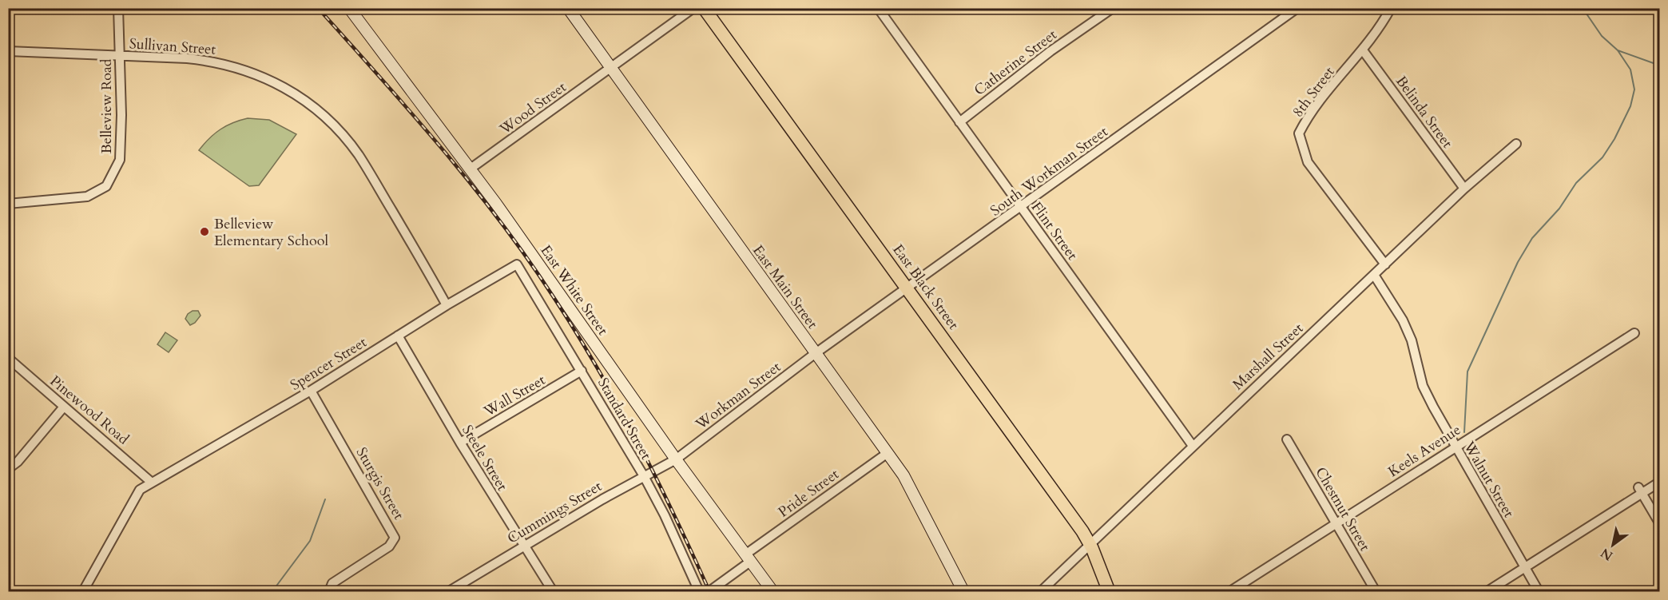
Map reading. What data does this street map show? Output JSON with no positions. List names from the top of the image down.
{
  "streets": {
    "main road": ["East Black Street"],
    "street": [
      "Sullivan Street",
      "Catherine Street",
      "8th Street",
      "Belleview Road",
      "Wood Street",
      "Belinda Street",
      "South Workman Street",
      "Flint Street",
      "East Main Street",
      "East White Street",
      "Marshall Street",
      "Spencer Street",
      "Wall Street",
      "Workman Street",
      "Pinewood Road",
      "Standard Street",
      "Keels Avenue",
      "Steele Street",
      "Walnut Street",
      "Sturgis Street",
      "Pride Street",
      "Chestnut Street",
      "Cummings Street"
    ]
  },
  "crossings": [
    ["Sullivan Street", "Belleview Road"],
    ["Sullivan Street", "Spencer Street"],
    ["Catherine Street", "Flint Street"],
    ["8th Street", "Belinda Street"],
    ["8th Street", "Marshall Street"],
    ["Wood Street", "East Main Street"],
    ["Wood Street", "East White Street"],
    ["Belinda Street", "Marshall Street"],
    ["South Workman Street", "Flint Street"],
    ["South Workman Street", "East Main Street"],
    ["South Workman Street", "East Black Street"],
    ["South Workman Street", "Workman Street"],
    ["Flint Street", "Marshall Street"],
    ["East Main Street", "Workman Street"],
    ["East Main Street", "Pride Street"],
    ["East Black Street", "Marshall Street"],
    ["East White Street", "Workman Street"],
    ["East White Street", "Pride Street"],
    ["East White Street", "Cummings Street"],
    ["Marshall Street", "Walnut Street"],
    ["Spencer Street", "Pinewood Road"],
    ["Spencer Street", "Standard Street"],
    ["Spencer Street", "Steele Street"],
    ["Spencer Street", "Sturgis Street"],
    ["Wall Street", "Standard Street"],
    ["Wall Street", "Steele Street"],
    ["Workman Street", "Cummings Street"],
    ["Standard Street", "Cummings Street"],
    ["Keels Avenue", "Walnut Street"],
    ["Keels Avenue", "Chestnut Street"],
    ["Steele Street", "Cummings Street"]
  ],
  "places": ["Belleview Elementary School"],
  "north": "bottom left"
}
